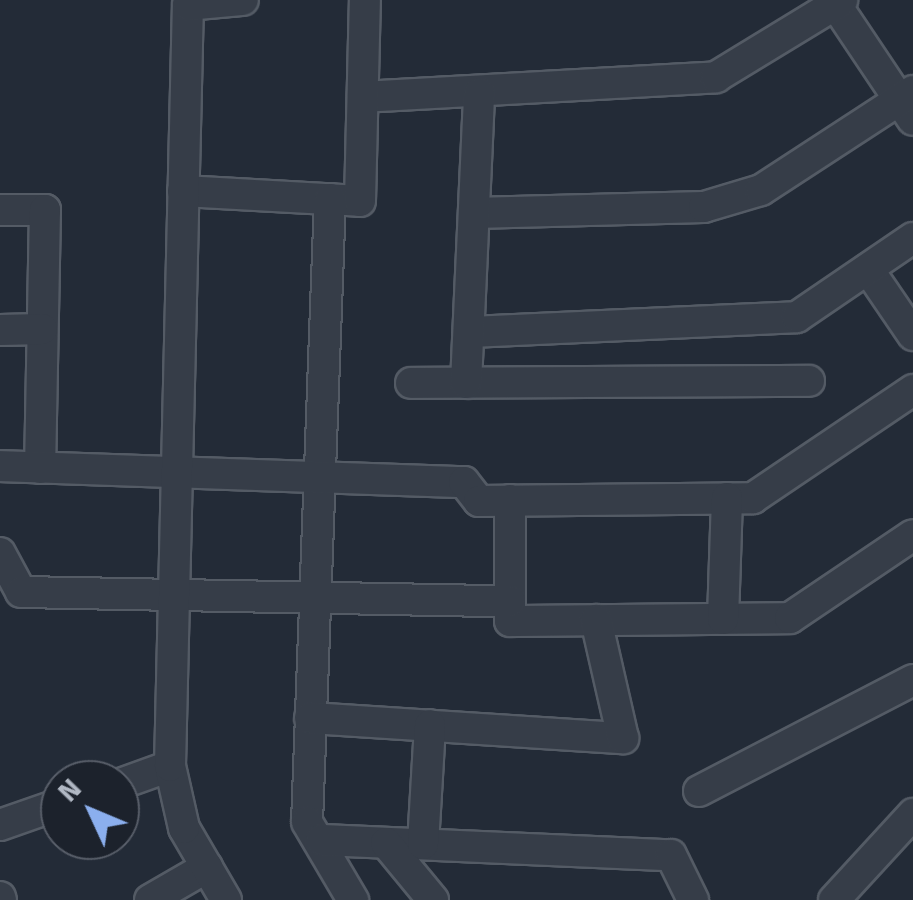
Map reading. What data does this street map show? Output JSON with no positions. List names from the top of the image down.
{
  "north": "top left"
}
